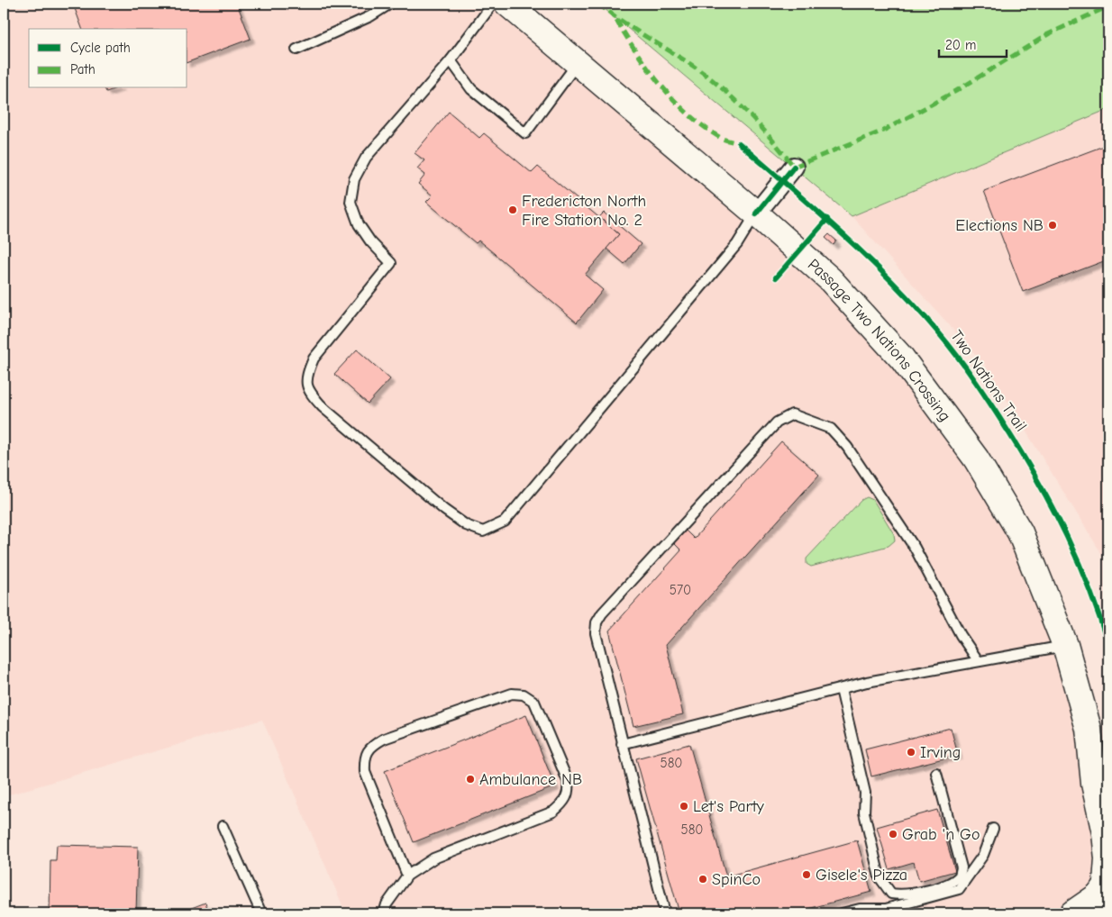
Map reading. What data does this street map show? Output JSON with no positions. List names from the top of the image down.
{
  "streets": {
    "main road": ["Passage Two Nations Crossing"],
    "cycle path": ["Two Nations Trail"]
  },
  "places": [
    "Fredericton North Fire Station No. 2",
    "Elections NB",
    "Irving",
    "Ambulance NB",
    "Let's Party",
    "Grab 'n Go",
    "Gisele's Pizza",
    "SpinCo"
  ],
  "house_numbers": ["570", "580", "580"],
  "legend": ["Cycle path", "Path"],
  "scale_bar": "20 m"
}
